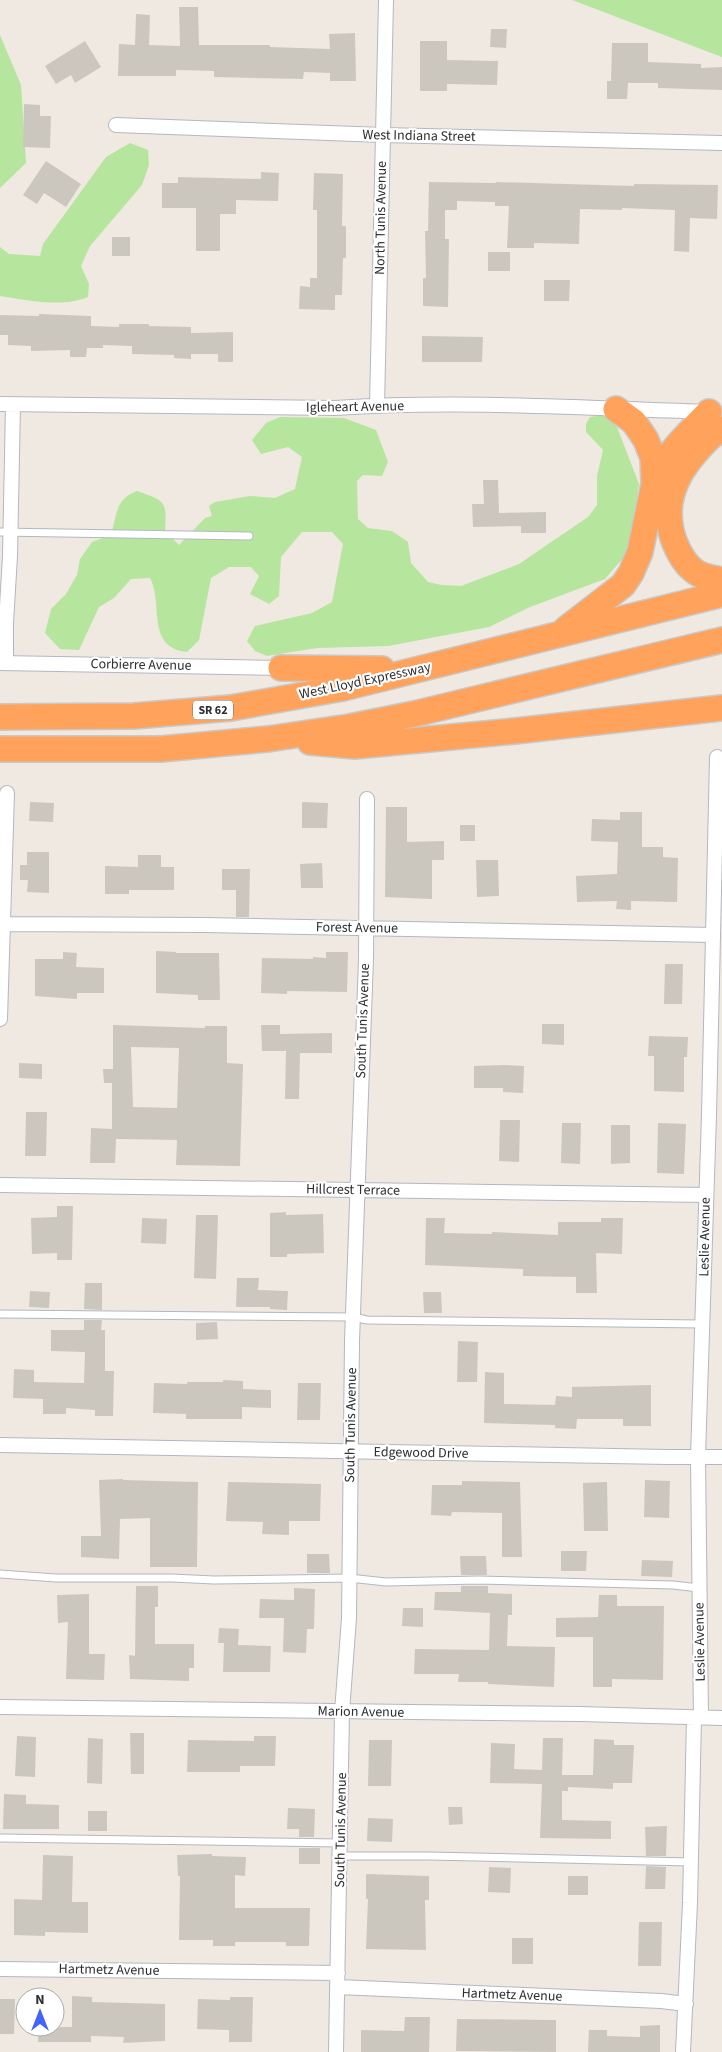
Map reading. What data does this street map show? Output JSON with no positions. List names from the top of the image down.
{
  "streets": {
    "highway": ["West Lloyd Expressway", "SR 62"],
    "street": [
      "West Indiana Street",
      "North Tunis Avenue",
      "Igleheart Avenue",
      "Corbierre Avenue",
      "Forest Avenue",
      "South Tunis Avenue",
      "Hillcrest Terrace",
      "Leslie Avenue",
      "Edgewood Drive",
      "Marion Avenue",
      "Hartmetz Avenue"
    ]
  },
  "crossings": [
    ["West Indiana Street", "North Tunis Avenue"],
    ["North Tunis Avenue", "Igleheart Avenue"],
    ["Forest Avenue", "South Tunis Avenue"],
    ["Forest Avenue", "Leslie Avenue"],
    ["South Tunis Avenue", "Hillcrest Terrace"],
    ["South Tunis Avenue", "Edgewood Drive"],
    ["South Tunis Avenue", "Marion Avenue"],
    ["South Tunis Avenue", "Hartmetz Avenue"],
    ["Hillcrest Terrace", "Leslie Avenue"],
    ["Leslie Avenue", "Edgewood Drive"],
    ["Leslie Avenue", "Marion Avenue"],
    ["Leslie Avenue", "Hartmetz Avenue"]
  ],
  "north": "top"
}
